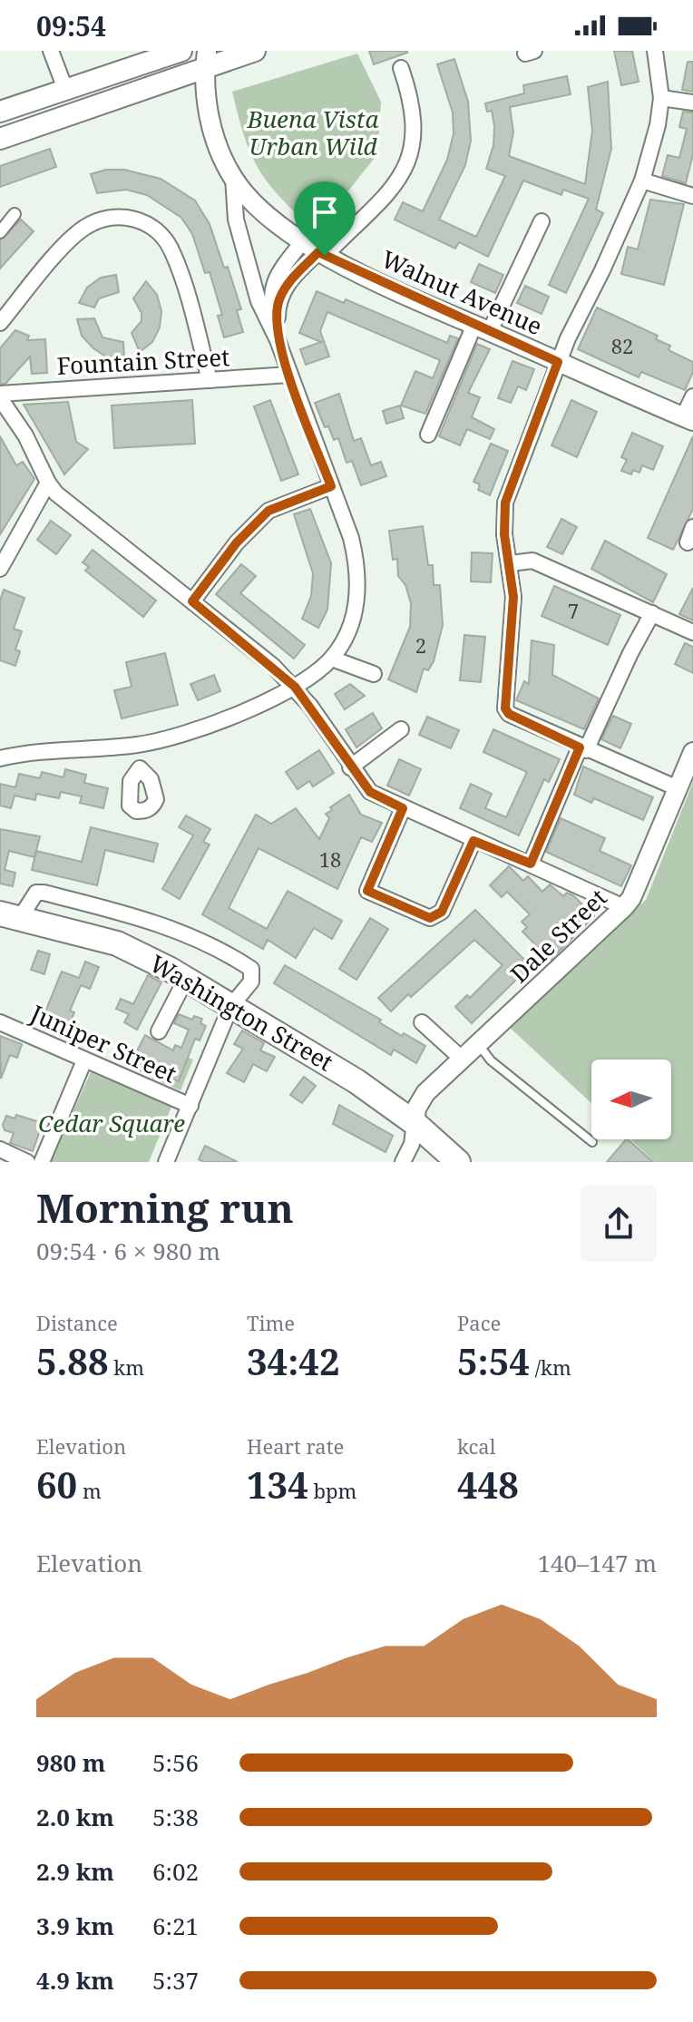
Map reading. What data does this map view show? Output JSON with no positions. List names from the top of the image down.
{
  "streets": {
    "main road": ["Washington Street"],
    "street": [
      "Walnut Avenue",
      "Fountain Street",
      "Dale Street",
      "Juniper Street"
    ]
  },
  "crossings": [
    ["Dale Street", "Washington Street"]
  ],
  "parks": ["Buena Vista Urban Wild", "Cedar Square"],
  "house_numbers": [
    "82",
    "7",
    "2",
    "18"
  ],
  "north": "left",
  "page": {
    "status": "09:54",
    "heading": ["Morning run", "09:54 · 6 × 980 m"],
    "stats": [
      ["Distance", "5.88 km"],
      ["Time", "34:42"],
      ["Pace", "5:54 /km"],
      ["Elevation", "60 m"],
      ["Heart rate", "134 bpm"],
      ["kcal", "448"]
    ],
    "chart": ["Elevation", "140–147 m"],
    "list": [
      {
        "name": "980 m",
        "note": "5:56"
      },
      {
        "name": "2.0 km",
        "note": "5:38"
      },
      {
        "name": "2.9 km",
        "note": "6:02"
      },
      {
        "name": "3.9 km",
        "note": "6:21"
      },
      {
        "name": "4.9 km",
        "note": "5:37"
      }
    ]
  }
}
